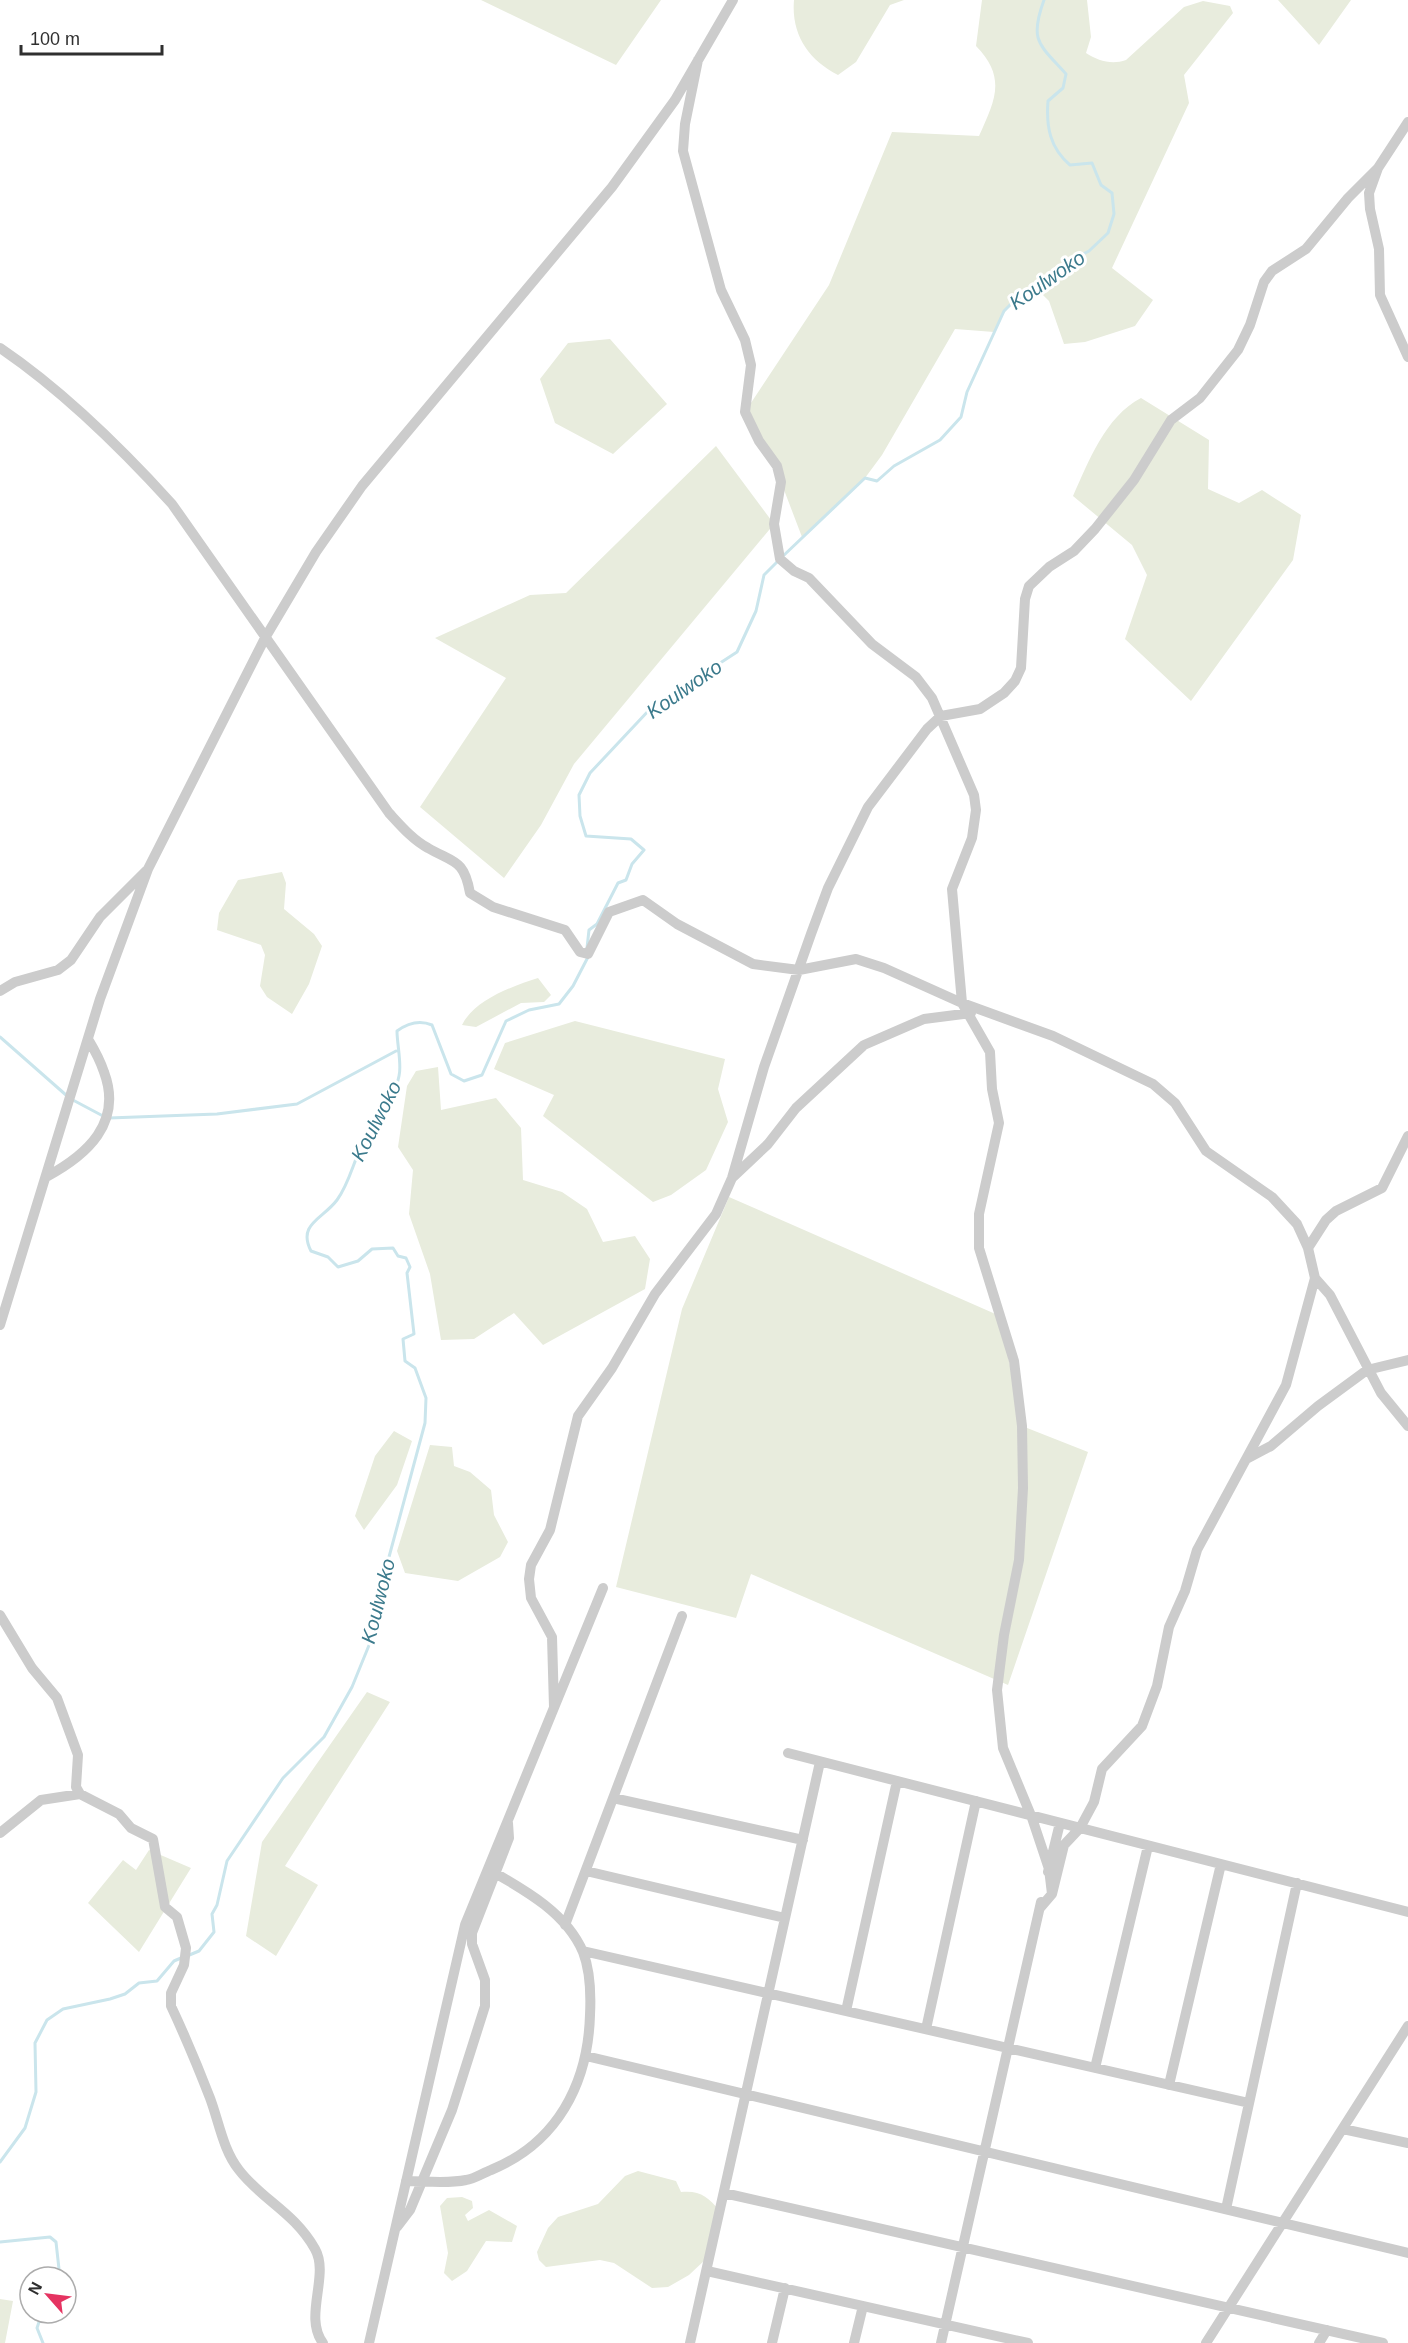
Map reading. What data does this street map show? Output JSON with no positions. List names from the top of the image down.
{
  "water": ["Koulwoko"],
  "scale_bar": "100 m",
  "north": "top left"
}
